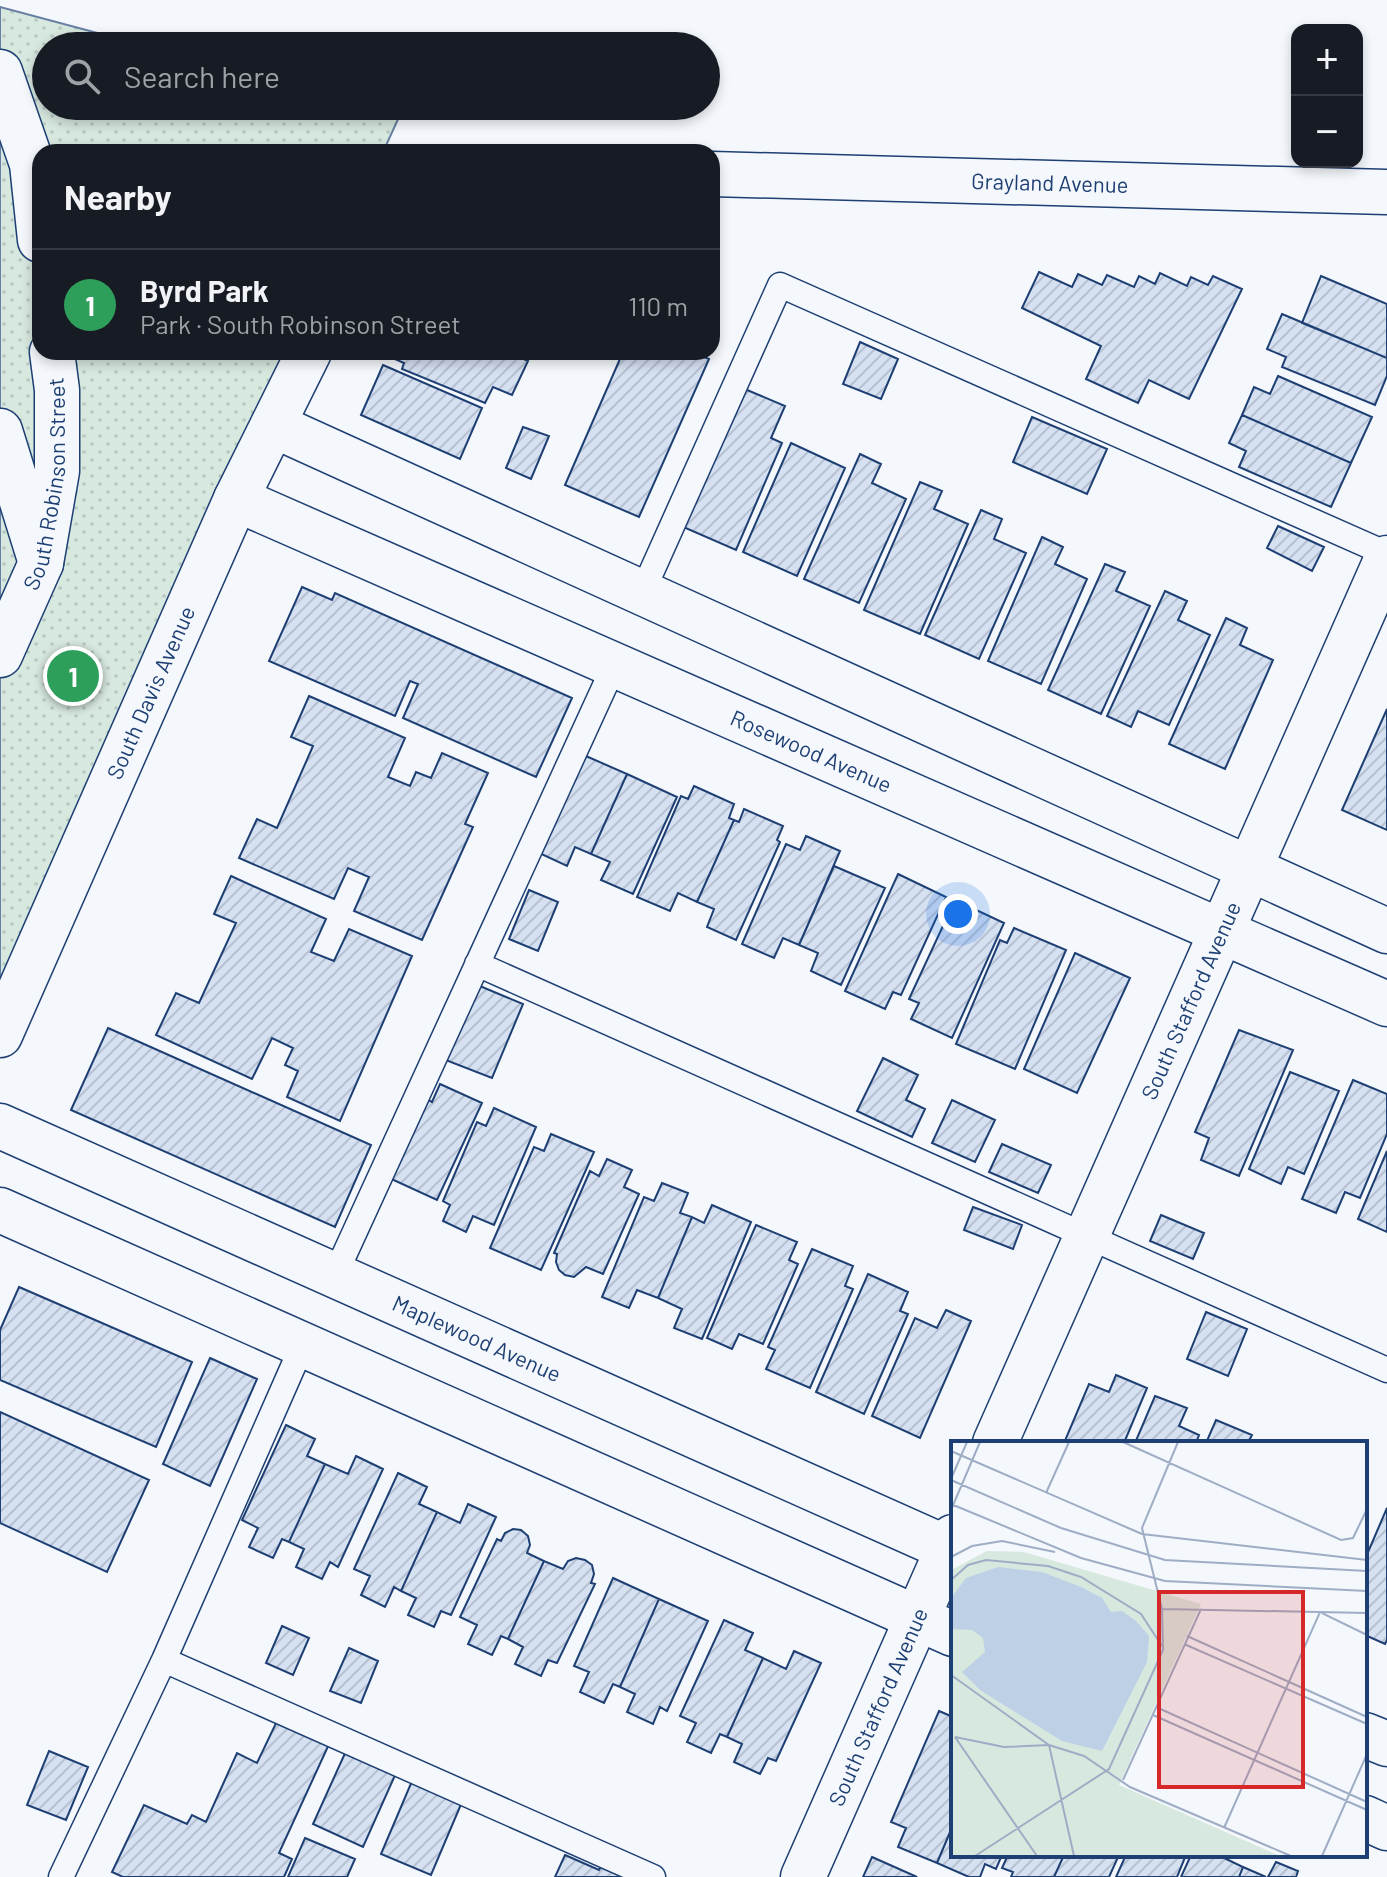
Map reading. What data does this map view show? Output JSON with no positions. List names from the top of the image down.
{
  "streets": {
    "street": [
      "Grayland Avenue",
      "South Robinson Street",
      "South Davis Avenue",
      "Rosewood Avenue",
      "South Stafford Avenue",
      "Maplewood Avenue"
    ]
  },
  "crossings": [
    ["South Davis Avenue", "Rosewood Avenue"],
    ["Rosewood Avenue", "South Stafford Avenue"],
    ["South Stafford Avenue", "Maplewood Avenue"]
  ],
  "page": {
    "map_buttons": ["+", "−"],
    "search": "Search here",
    "heading": "Nearby",
    "list": [
      {
        "mark": "1",
        "name": "Byrd Park",
        "note": "Park · South Robinson Street",
        "value": "110 m"
      }
    ],
    "pins": "1"
  }
}
